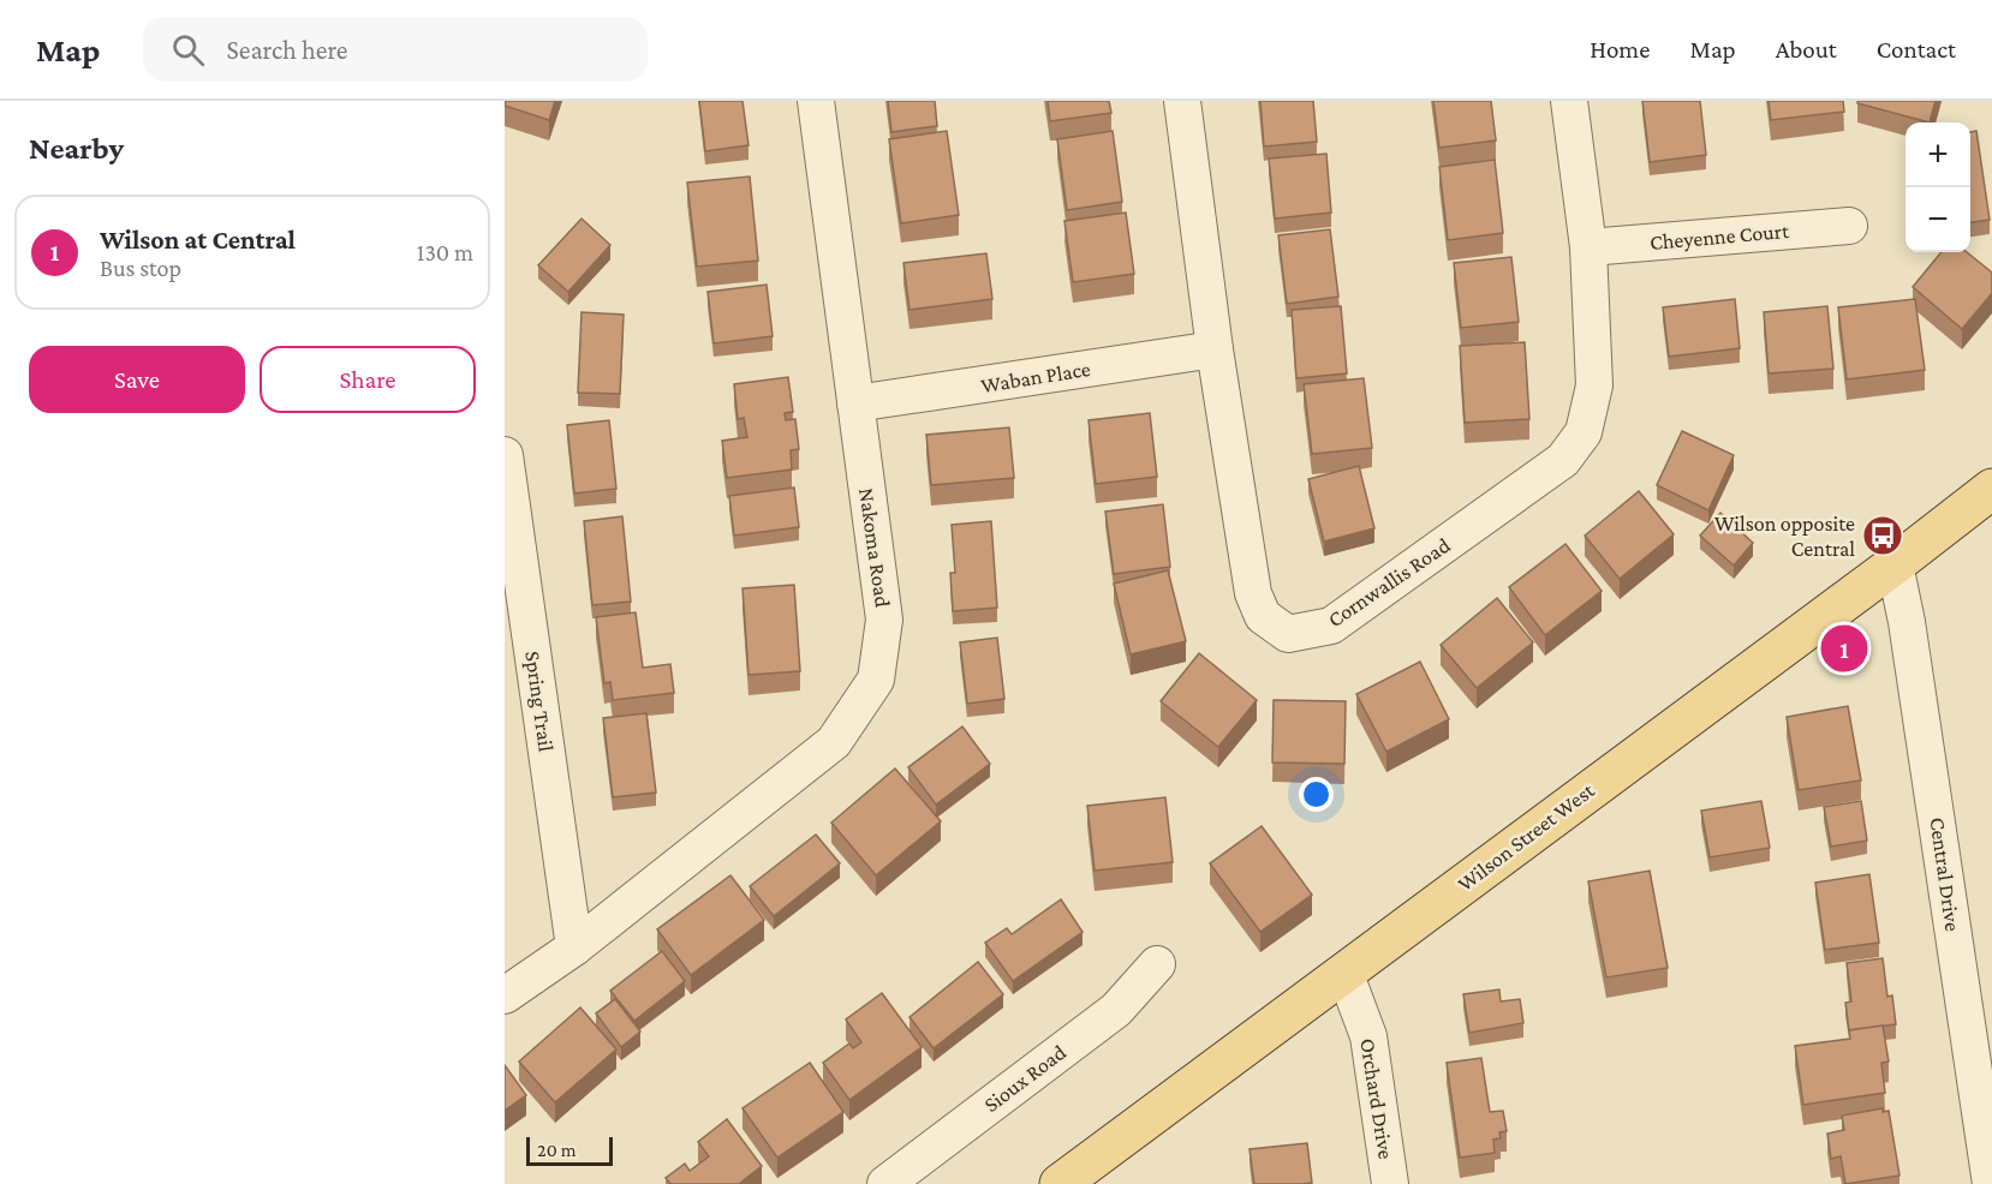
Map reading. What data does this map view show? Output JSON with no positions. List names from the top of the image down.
{
  "streets": {
    "main road": ["Wilson Street West"],
    "street": [
      "Cheyenne Court",
      "Waban Place",
      "Nakoma Road",
      "Cornwallis Road",
      "Spring Trail",
      "Central Drive",
      "Sioux Road",
      "Orchard Drive"
    ]
  },
  "crossings": [
    ["Cheyenne Court", "Cornwallis Road"],
    ["Waban Place", "Nakoma Road"],
    ["Waban Place", "Cornwallis Road"],
    ["Nakoma Road", "Spring Trail"],
    ["Wilson Street West", "Central Drive"],
    ["Wilson Street West", "Orchard Drive"]
  ],
  "places": {
    "bus stop": ["Wilson opposite Central"]
  },
  "scale_bar": "20 m",
  "page": {
    "header": "Map",
    "search": "Search here",
    "nav": [
      "Home",
      "Map",
      "About",
      "Contact"
    ],
    "heading": "Nearby",
    "map_buttons": ["+", "−"],
    "list": [
      {
        "mark": "1",
        "name": "Wilson at Central",
        "note": "Bus stop",
        "value": "130 m"
      }
    ],
    "buttons": ["Save", "Share"],
    "pins": "1",
    "scale": "20 m"
  }
}
